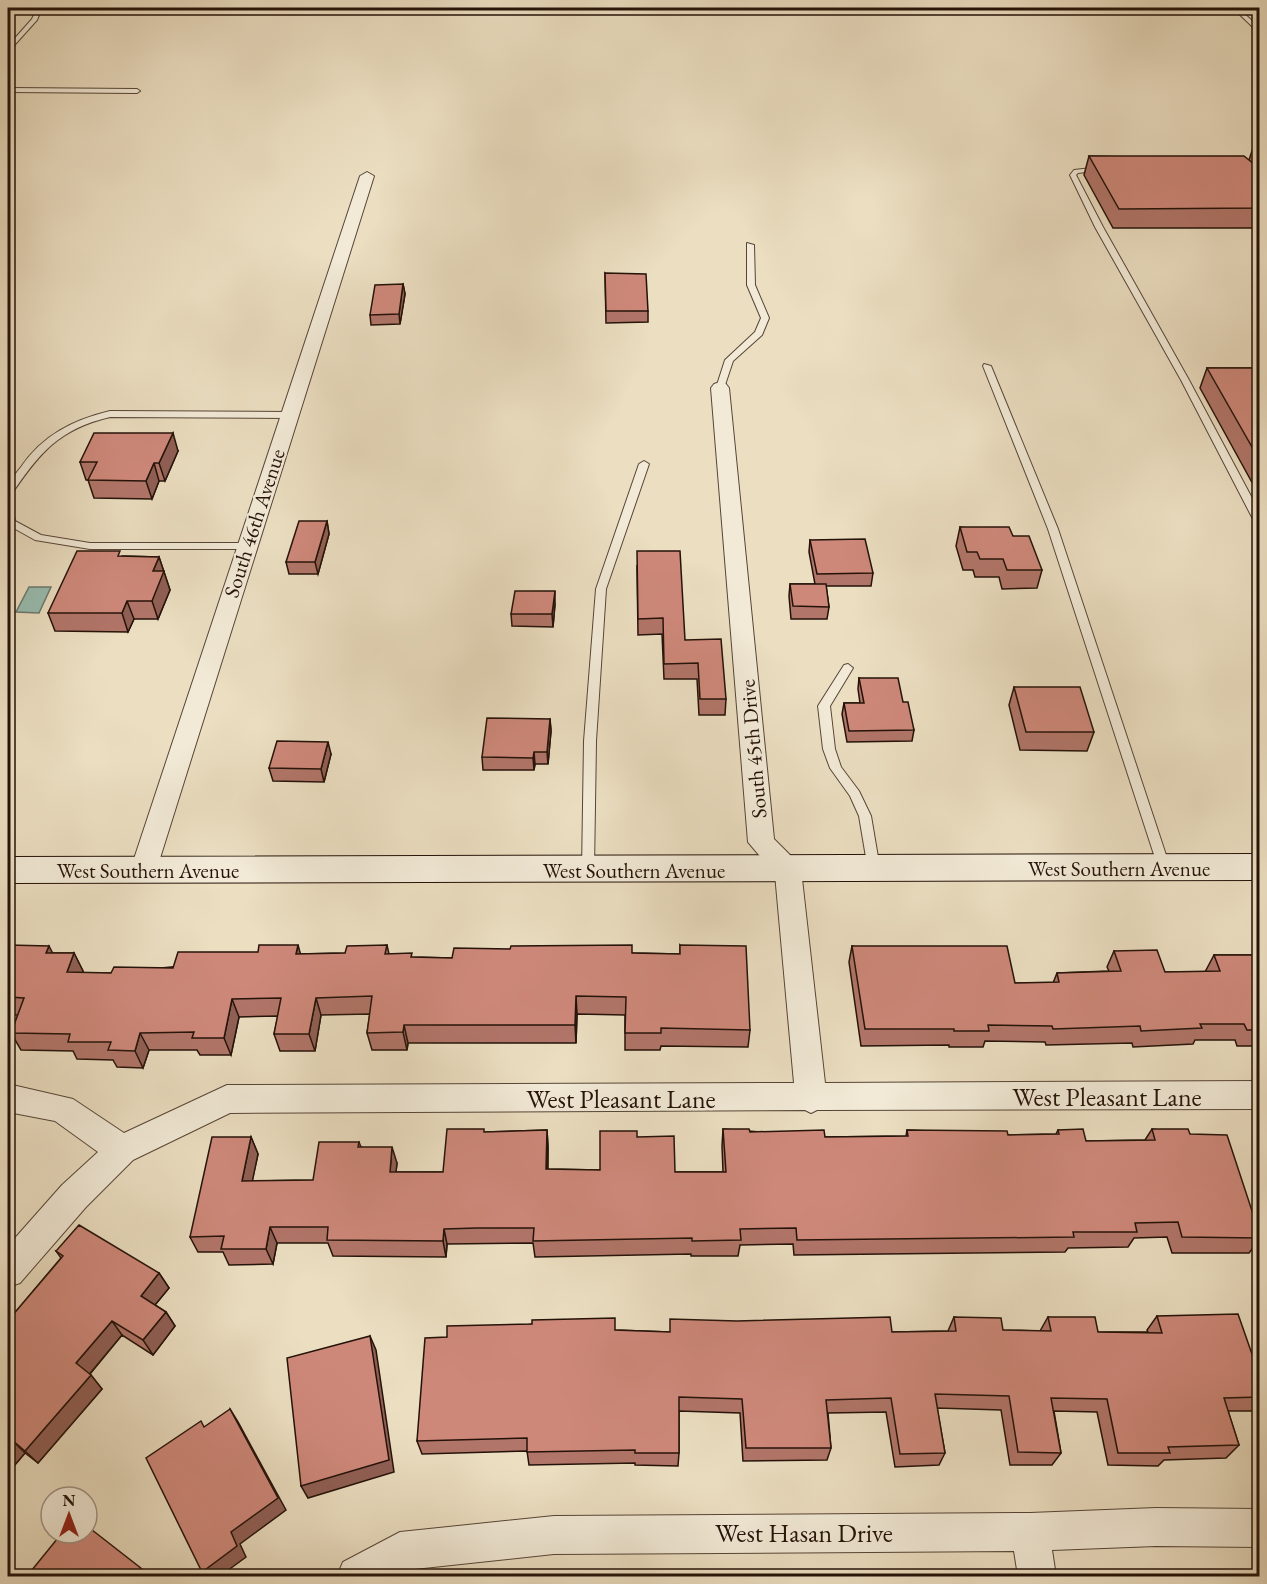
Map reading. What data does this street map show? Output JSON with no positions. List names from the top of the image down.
{
  "streets": {
    "main road": ["West Southern Avenue"],
    "street": [
      "South 46th Avenue",
      "South 45th Drive",
      "West Pleasant Lane",
      "West Hasan Drive"
    ]
  },
  "crossings": [
    ["South 46th Avenue", "West Southern Avenue"],
    ["South 45th Drive", "West Southern Avenue"]
  ],
  "north": "top"
}
